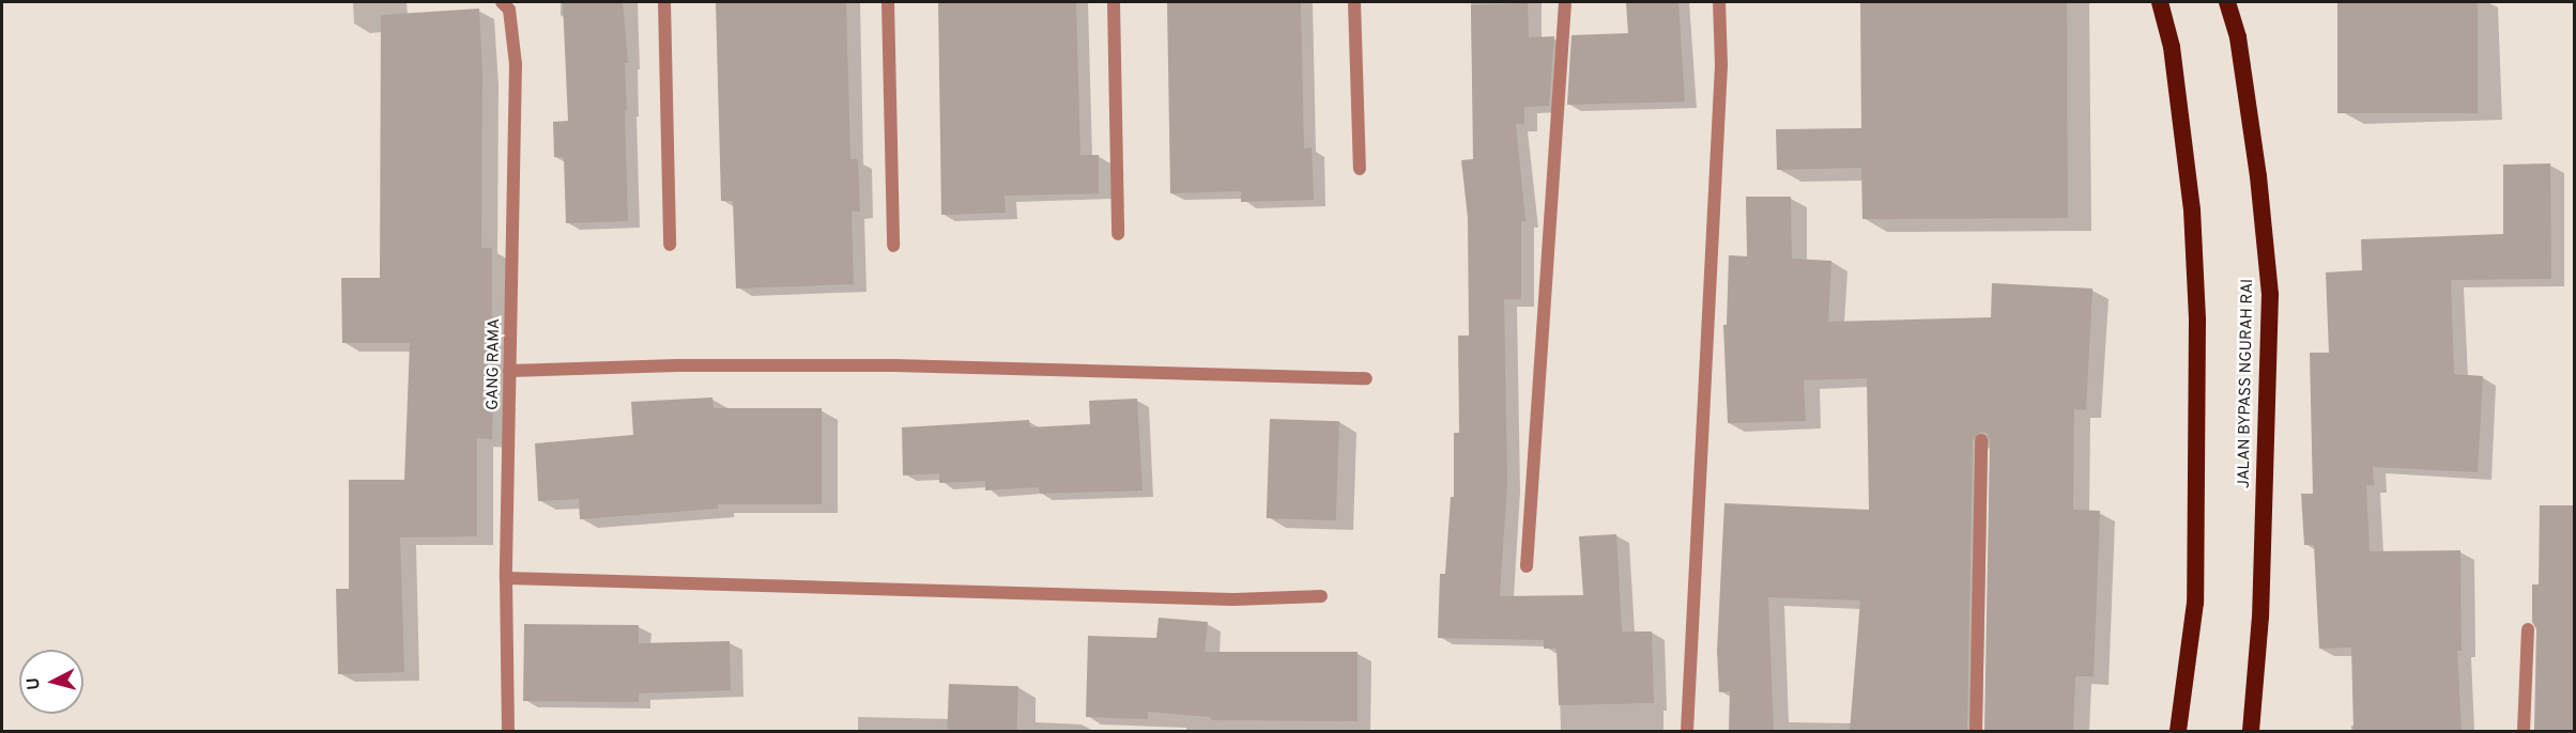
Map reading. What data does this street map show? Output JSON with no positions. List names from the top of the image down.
{
  "streets": {
    "highway": ["JALAN BYPASS NGURAH RAI"],
    "street": ["GANG RAMA"]
  },
  "north": "left"
}
